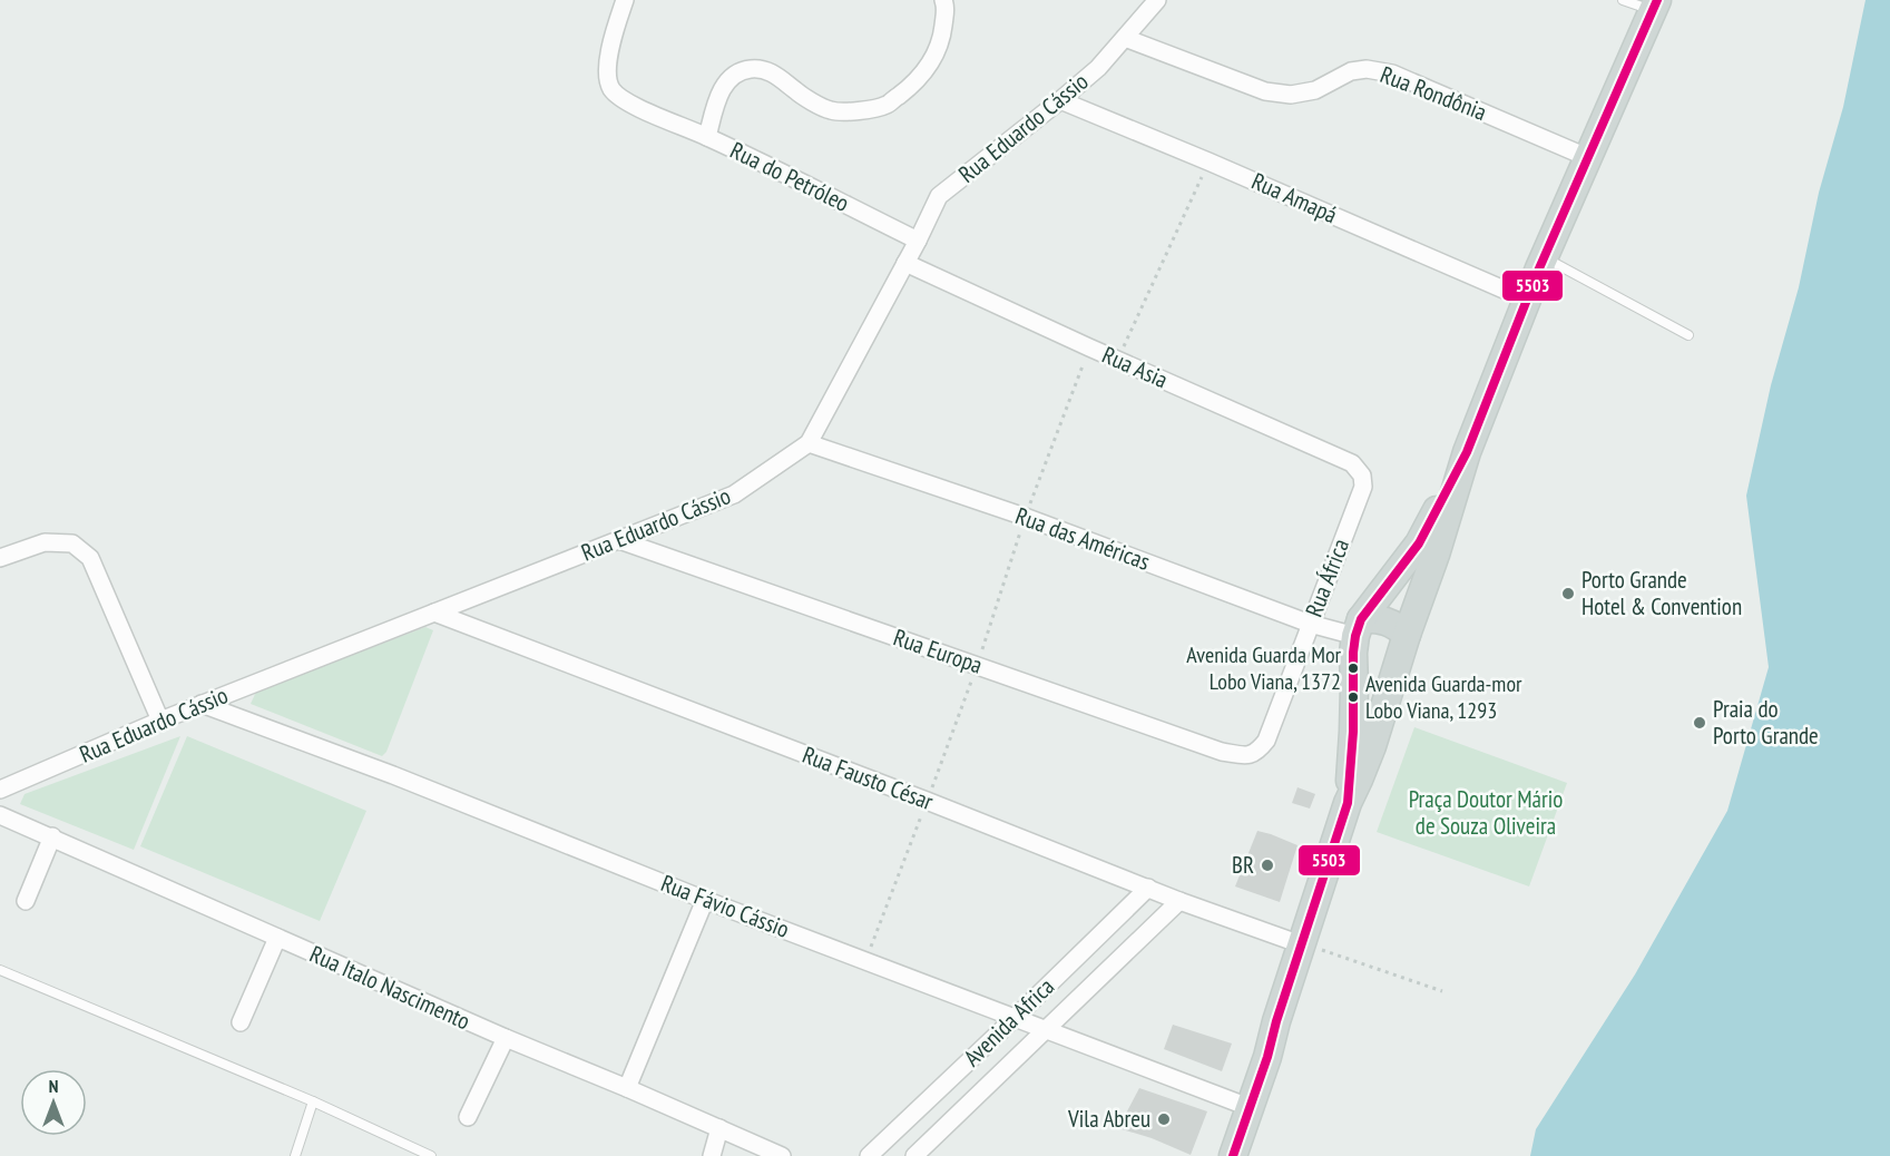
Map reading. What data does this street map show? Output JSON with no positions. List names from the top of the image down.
{
  "streets": {
    "street": [
      "Rua Rondônia",
      "Rua Eduardo Cássio",
      "Rua do Petróleo",
      "Rua Amapá",
      "Rua Asia",
      "Rua das Américas",
      "Rua África",
      "Rua Europa",
      "Rua Fausto César",
      "Rua Fávio Cássio",
      "Rua Italo Nascimento",
      "Avenida Africa"
    ]
  },
  "crossings": [
    ["Rua Rondônia", "Rua Eduardo Cássio"],
    ["Rua Eduardo Cássio", "Rua do Petróleo"],
    ["Rua Eduardo Cássio", "Rua Amapá"],
    ["Rua Eduardo Cássio", "Rua Asia"],
    ["Rua Eduardo Cássio", "Rua das Américas"],
    ["Rua Eduardo Cássio", "Rua Europa"],
    ["Rua Eduardo Cássio", "Rua Fausto César"],
    ["Rua Eduardo Cássio", "Rua Fávio Cássio"],
    ["Rua Asia", "Rua África"],
    ["Rua das Américas", "Rua África"],
    ["Rua África", "Rua Europa"],
    ["Rua Fausto César", "Avenida Africa"],
    ["Rua Fávio Cássio", "Avenida Africa"]
  ],
  "parks": ["Praça Doutor Mário de Souza Oliveira"],
  "places": [
    "Porto Grande Hotel & Convention",
    "Avenida Guarda Mor Lobo Viana, 1372",
    "Avenida Guarda-mor Lobo Viana, 1293",
    "Praia do Porto Grande",
    "BR",
    "Vila Abreu"
  ],
  "lines": ["transit line 5503"],
  "north": "top"
}
